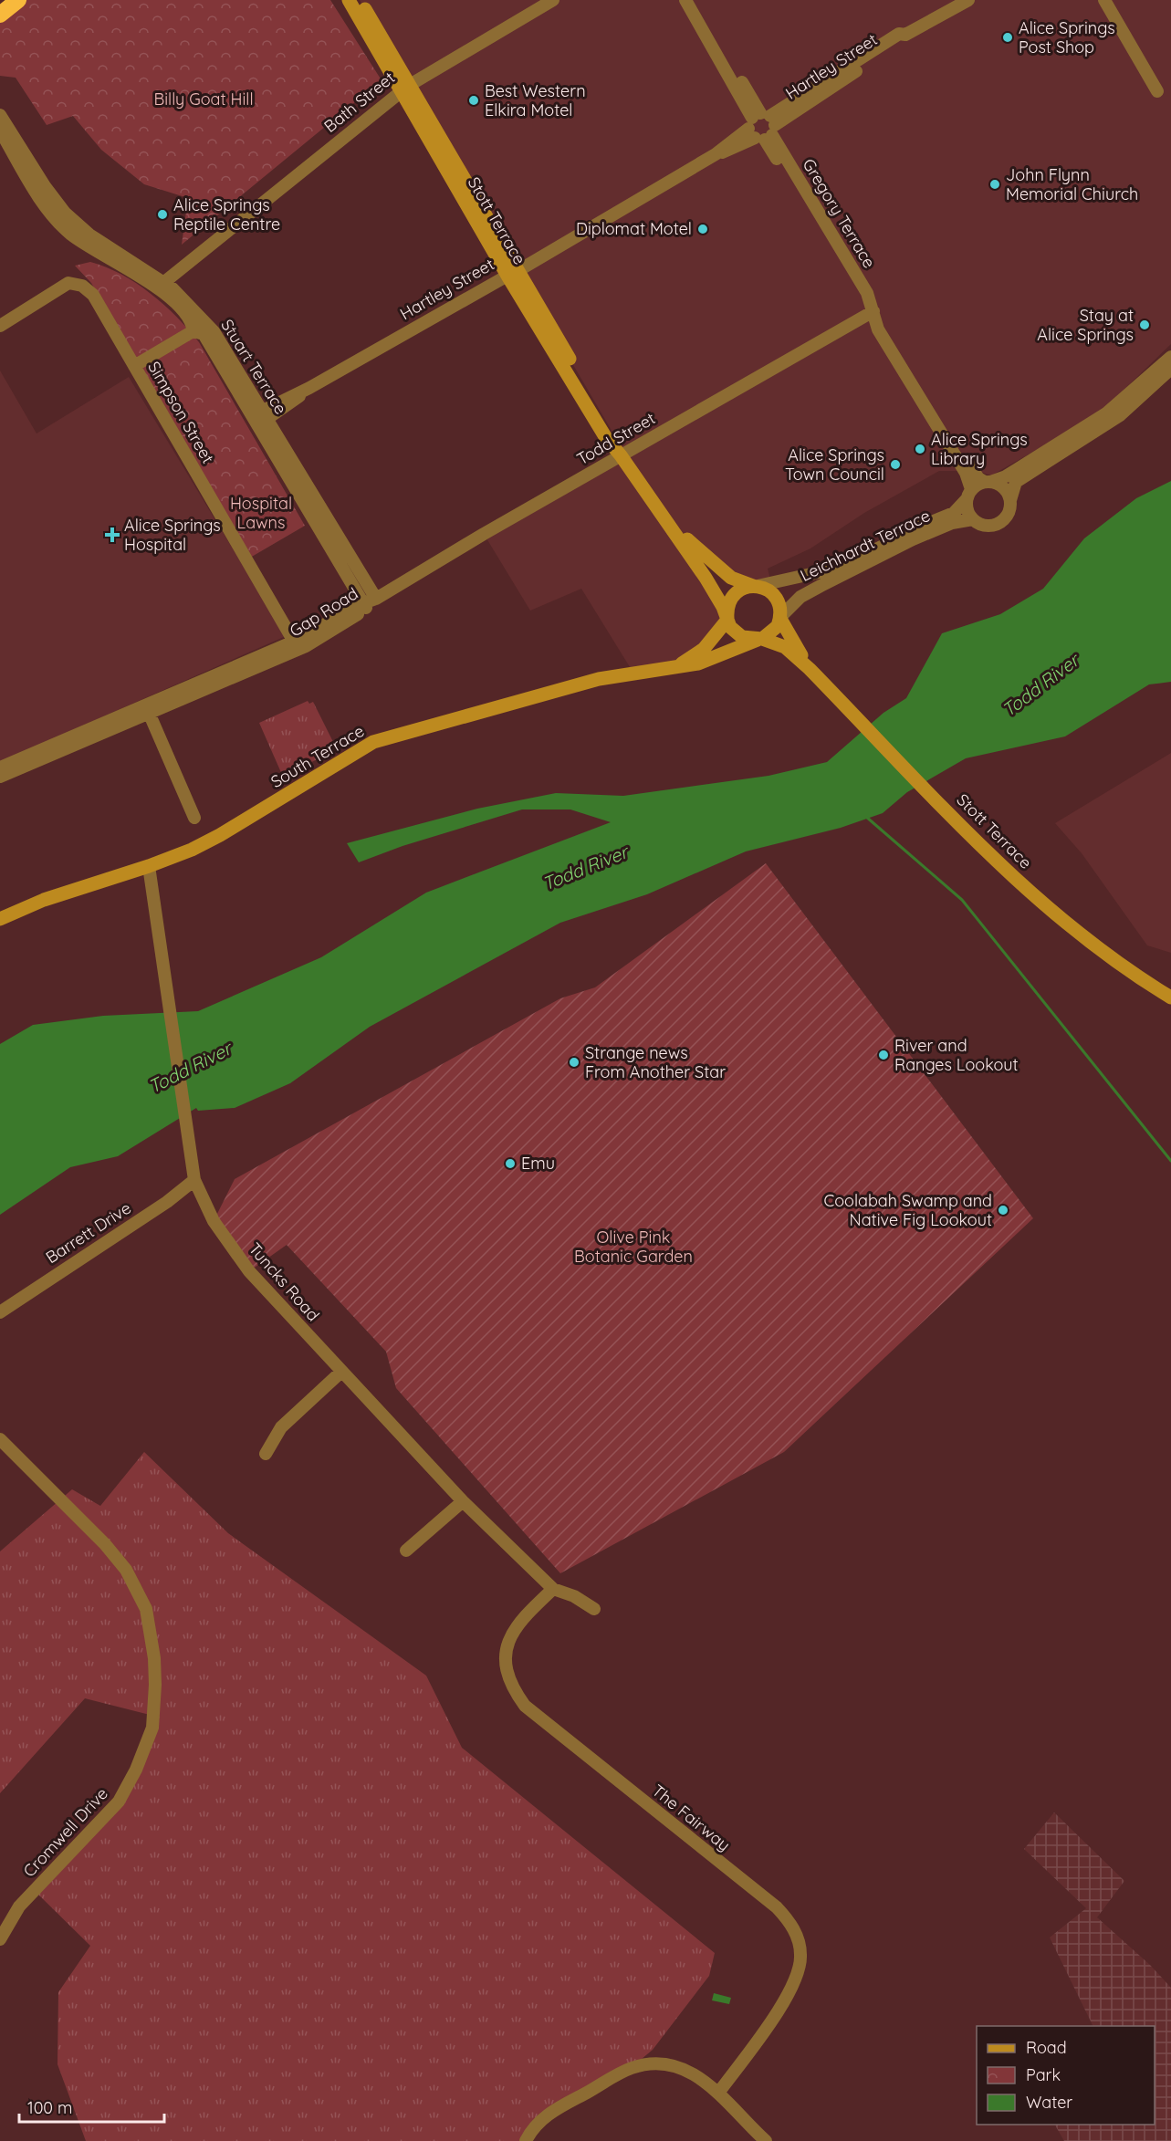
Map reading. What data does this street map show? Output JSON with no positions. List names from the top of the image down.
{
  "streets": {
    "main road": ["Stott Terrace", "South Terrace"],
    "street": [
      "Hartley Street",
      "Bath Street",
      "Gregory Terrace",
      "Stuart Terrace",
      "Simpson Street",
      "Todd Street",
      "Leichhardt Terrace",
      "Gap Road",
      "Barrett Drive",
      "Tuncks Road",
      "The Fairway",
      "Cromwell Drive"
    ]
  },
  "crossings": [
    ["Hartley Street", "Gregory Terrace"],
    ["Hartley Street", "Stott Terrace"],
    ["Hartley Street", "Stuart Terrace"],
    ["Bath Street", "Stott Terrace"],
    ["Bath Street", "Stuart Terrace"],
    ["Gregory Terrace", "Todd Street"],
    ["Gregory Terrace", "Leichhardt Terrace"],
    ["Stott Terrace", "Todd Street"],
    ["Stott Terrace", "Leichhardt Terrace"],
    ["Stott Terrace", "South Terrace"],
    ["Stuart Terrace", "Todd Street"],
    ["Stuart Terrace", "Gap Road"],
    ["Simpson Street", "Gap Road"],
    ["Todd Street", "Gap Road"],
    ["Leichhardt Terrace", "South Terrace"],
    ["South Terrace", "Tuncks Road"],
    ["Barrett Drive", "Tuncks Road"],
    ["Tuncks Road", "The Fairway"]
  ],
  "water": ["Todd River"],
  "parks": ["Billy Goat Hill", "Hospital Lawns", "Olive Pink Botanic Garden"],
  "places": {
    "other": [
      "Alice Springs Post Shop",
      "Best Western Elkira Motel",
      "John Flynn Memorial Chiurch",
      "Alice Springs Reptile Centre",
      "Diplomat Motel",
      "Stay at Alice Springs",
      "Alice Springs Library",
      "Alice Springs Town Council",
      "River and Ranges Lookout",
      "Strange news From Another Star",
      "Emu",
      "Coolabah Swamp and Native Fig Lookout"
    ],
    "health": ["Alice Springs Hospital"]
  },
  "legend": ["Road", "Park", "Water"],
  "scale_bar": "100 m"
}
